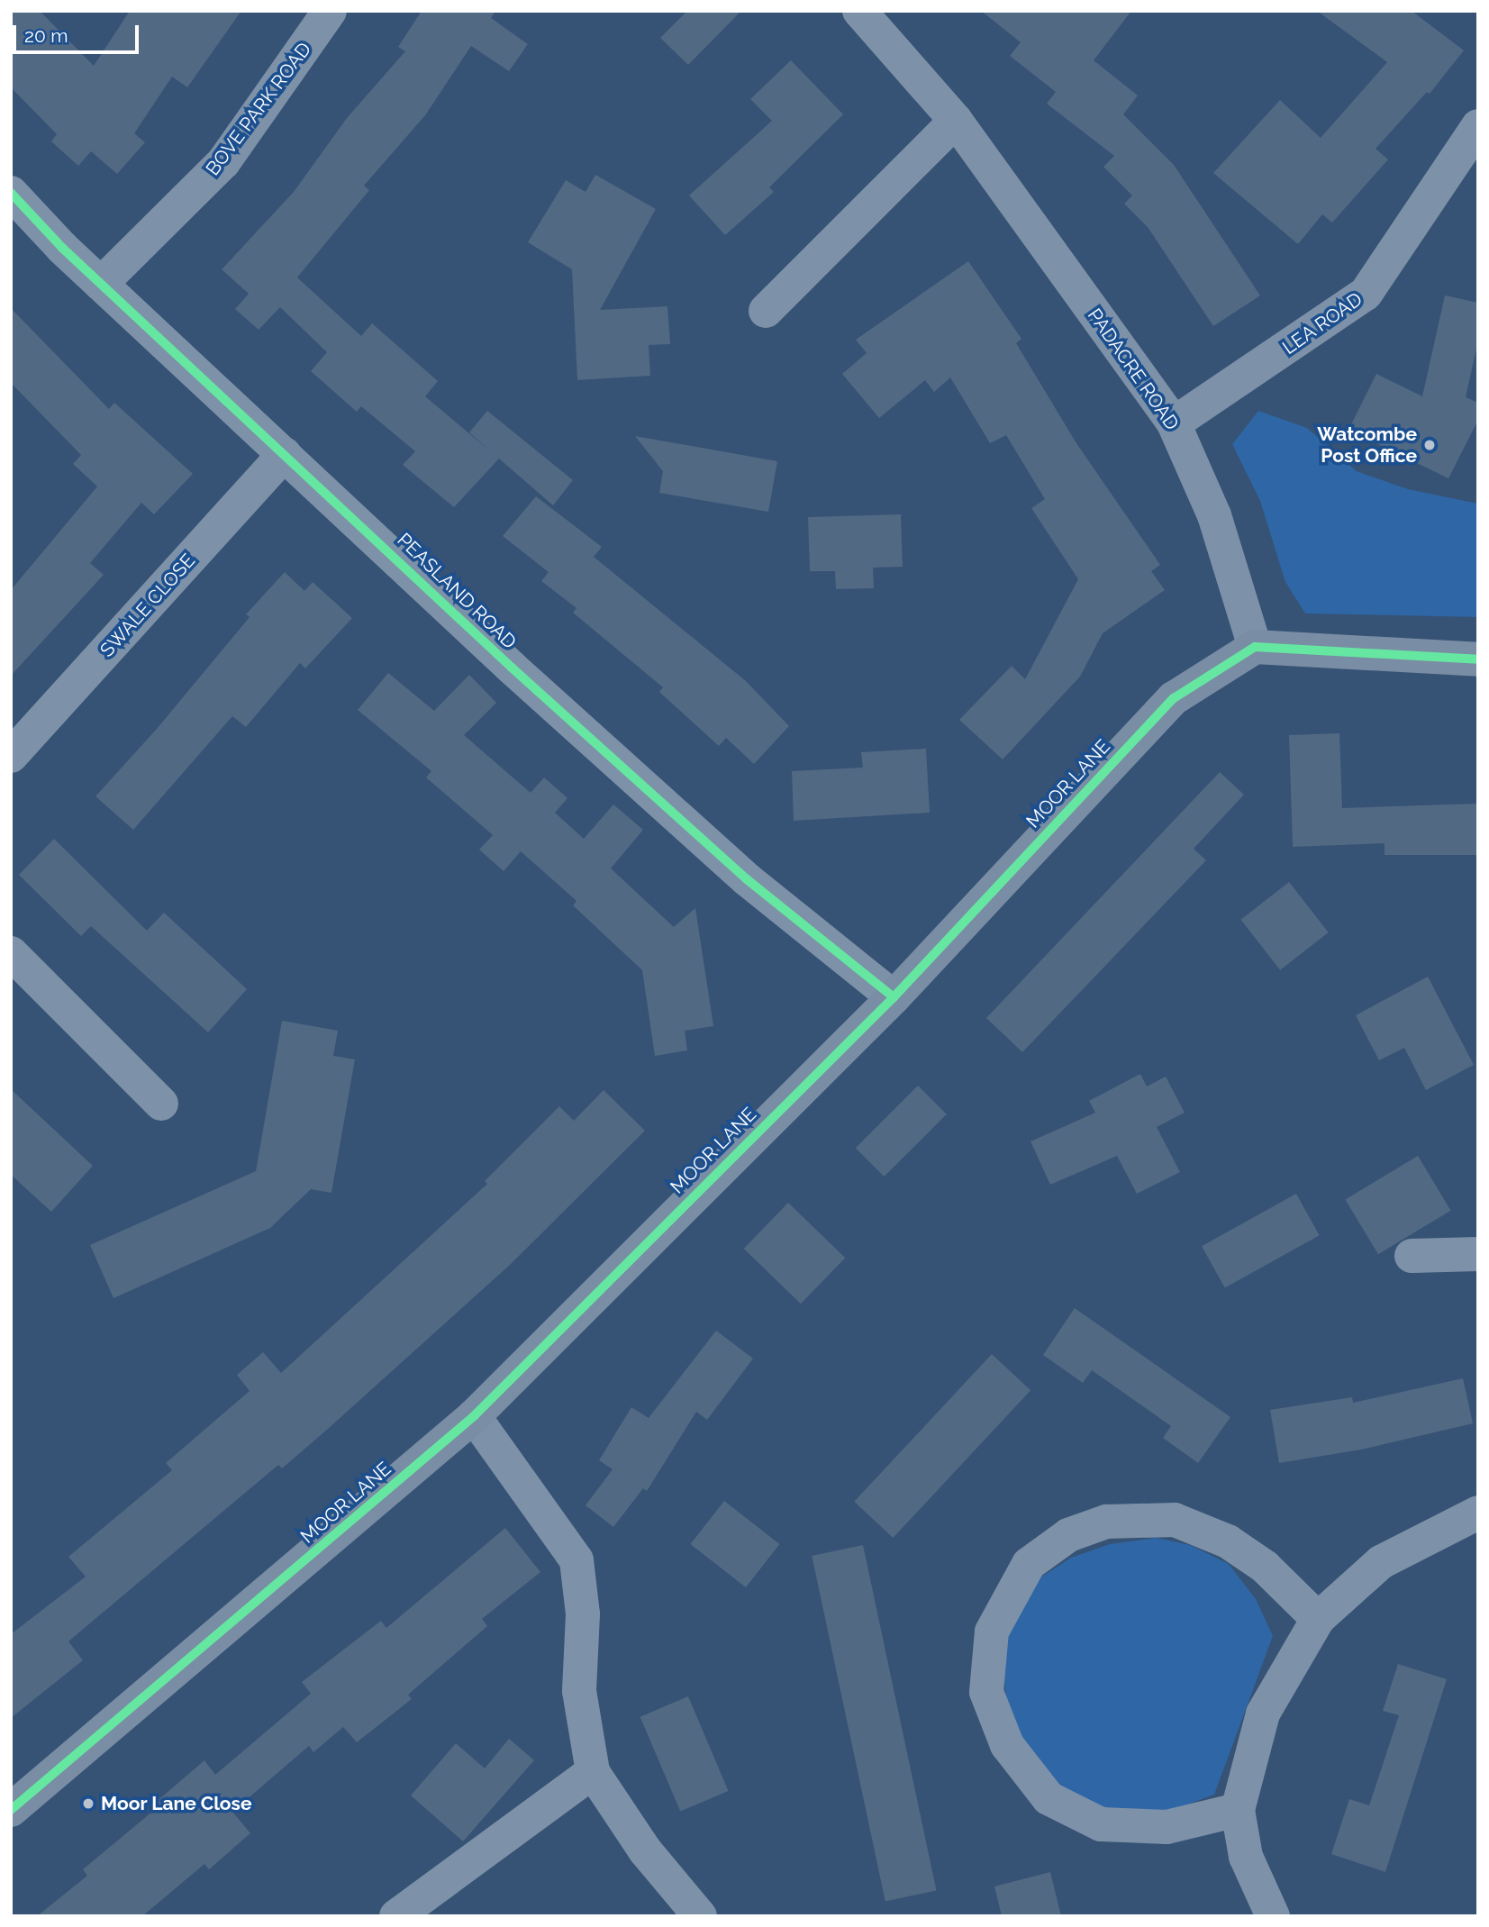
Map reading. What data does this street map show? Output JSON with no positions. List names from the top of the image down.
{
  "streets": {
    "street": [
      "BOVE PARK ROAD",
      "LEA ROAD",
      "PADACRE ROAD",
      "PEASLAND ROAD",
      "SWALE CLOSE",
      "MOOR LANE"
    ]
  },
  "crossings": [
    ["BOVE PARK ROAD", "PEASLAND ROAD"],
    ["LEA ROAD", "PADACRE ROAD"],
    ["PADACRE ROAD", "MOOR LANE"],
    ["PEASLAND ROAD", "SWALE CLOSE"],
    ["PEASLAND ROAD", "MOOR LANE"]
  ],
  "places": ["Watcombe Post Office", "Moor Lane Close"],
  "scale_bar": "20 m"
}
